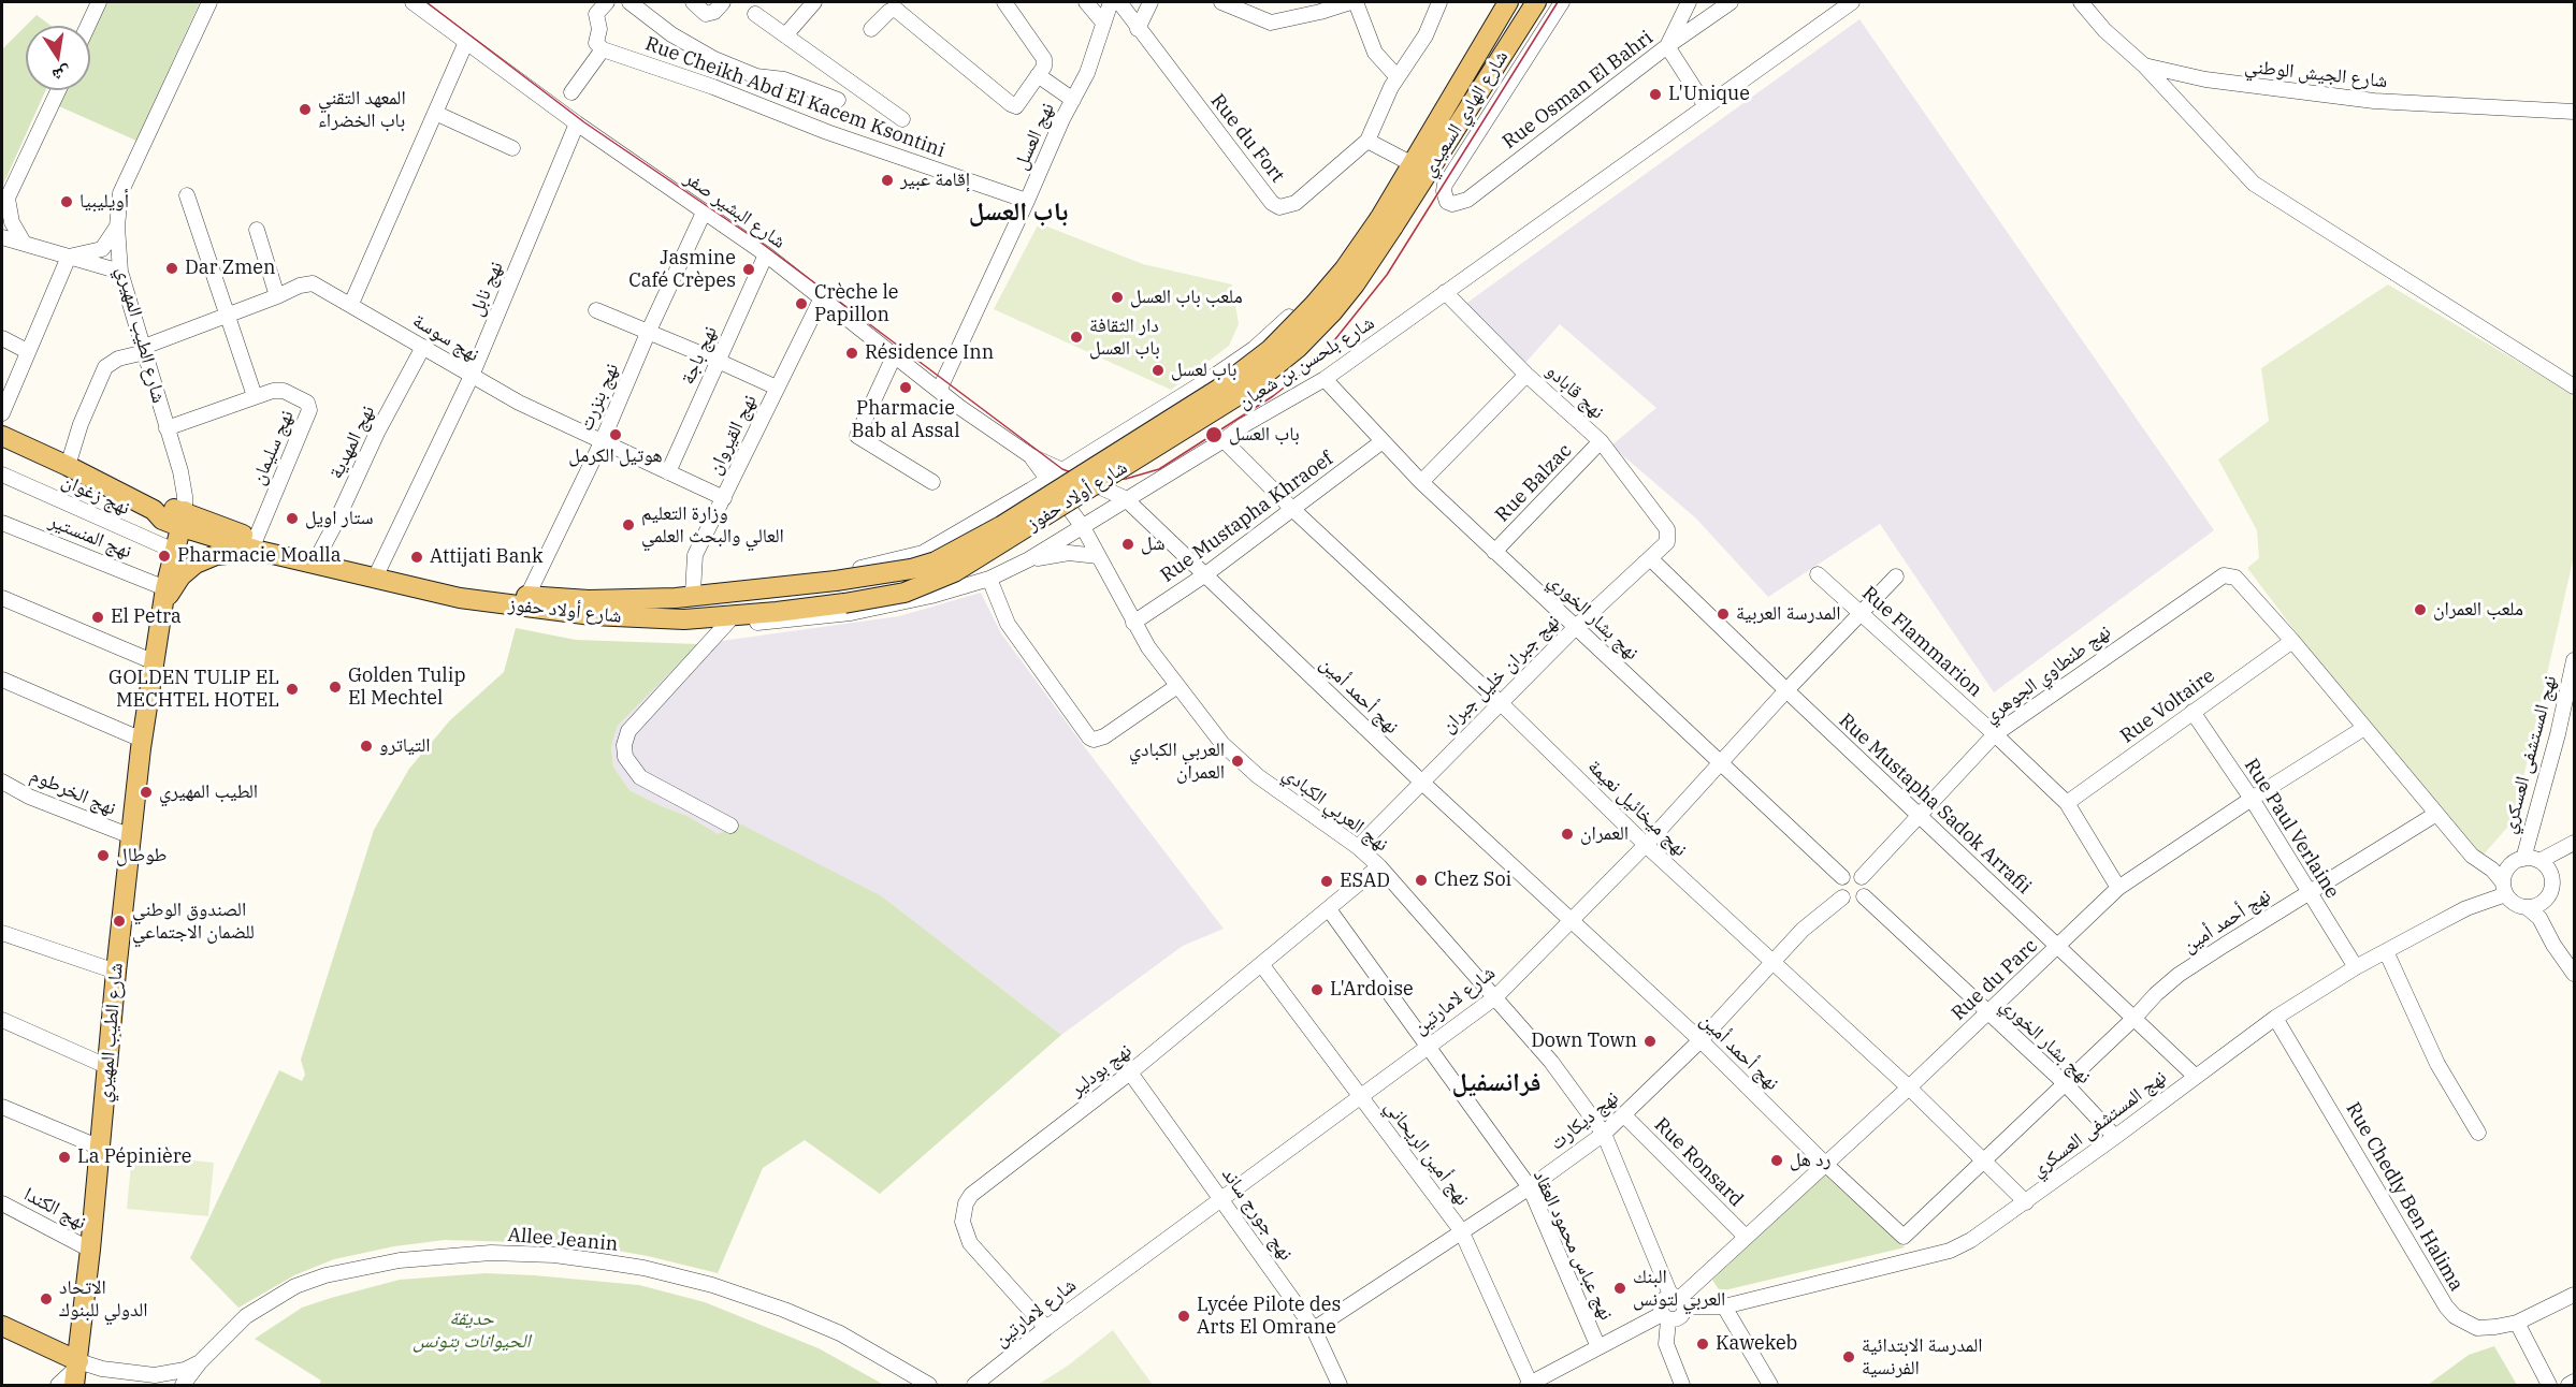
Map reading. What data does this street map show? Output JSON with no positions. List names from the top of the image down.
{
  "streets": {
    "main road": ["شارع الهادي السعيدي", "شارع الطيب المهيري", "شارع أولاد حفوز"],
    "street": [
      "شارع الجيش الوطني",
      "Rue Osman El Bahri",
      "Rue Cheikh Abd El Kacem Ksontini",
      "نهج العسل",
      "Rue du Fort",
      "شارع البشير صفر",
      "نهج نابل",
      "نهج سوسة",
      "نهج باجة",
      "شارع بلحسن بن شعبان",
      "نهج قابادو",
      "نهج بنزرت",
      "نهج القيروان",
      "نهج المهدية",
      "نهج سليمان",
      "Rue Balzac",
      "نهج زغوان",
      "Rue Mustapha Khraoef",
      "نهج المنستير",
      "نهج بشار الخوري",
      "Rue Flammarion",
      "نهج جبران خليل جبران",
      "نهج طنطاوي الجوهري",
      "نهج أحمد أمين",
      "Rue Voltaire",
      "نهج المستشفى العسكري",
      "نهج الخرطوم",
      "Rue Mustapha Sadok Arrafii",
      "نهج ميخائيل نعيمة",
      "نهج العربي الكبادي",
      "Rue Paul Verlaine",
      "Rue du Parc",
      "شارع لامارتين",
      "نهج بودلير",
      "نهج ديكارت",
      "نهج أمين الريحاني",
      "Rue Ronsard",
      "Rue Chedly Ben Halima",
      "نهج الكندا",
      "نهج جورج ساند",
      "Allee Jeanin",
      "نهج عباس محمود العقاد"
    ]
  },
  "crossings": [
    ["Rue Cheikh Abd El Kacem Ksontini", "نهج العسل"],
    ["شارع الهادي السعيدي", "شارع أولاد حفوز"],
    ["نهج العسل", "شارع البشير صفر"],
    ["شارع البشير صفر", "نهج نابل"],
    ["شارع البشير صفر", "نهج باجة"],
    ["شارع البشير صفر", "نهج بنزرت"],
    ["شارع البشير صفر", "نهج القيروان"],
    ["شارع البشير صفر", "نهج أحمد أمين"],
    ["شارع البشير صفر", "نهج العربي الكبادي"],
    ["نهج نابل", "نهج سوسة"],
    ["نهج نابل", "شارع أولاد حفوز"],
    ["شارع الطيب المهيري", "نهج سوسة"],
    ["شارع الطيب المهيري", "نهج سليمان"],
    ["شارع الطيب المهيري", "نهج زغوان"],
    ["شارع الطيب المهيري", "شارع أولاد حفوز"],
    ["شارع الطيب المهيري", "نهج المنستير"],
    ["شارع الطيب المهيري", "نهج الخرطوم"],
    ["شارع الطيب المهيري", "نهج الكندا"],
    ["نهج سوسة", "نهج باجة"],
    ["نهج سوسة", "نهج بنزرت"],
    ["نهج سوسة", "نهج القيروان"],
    ["نهج سوسة", "نهج المهدية"],
    ["نهج سوسة", "شارع أولاد حفوز"],
    ["شارع بلحسن بن شعبان", "نهج قابادو"],
    ["شارع بلحسن بن شعبان", "شارع أولاد حفوز"],
    ["شارع بلحسن بن شعبان", "نهج بشار الخوري"],
    ["شارع بلحسن بن شعبان", "نهج أحمد أمين"],
    ["شارع بلحسن بن شعبان", "نهج ميخائيل نعيمة"],
    ["شارع بلحسن بن شعبان", "نهج العربي الكبادي"],
    ["نهج قابادو", "Rue Balzac"],
    ["نهج قابادو", "نهج جبران خليل جبران"],
    ["نهج بنزرت", "شارع أولاد حفوز"],
    ["نهج القيروان", "شارع أولاد حفوز"],
    ["نهج المهدية", "شارع أولاد حفوز"],
    ["نهج سليمان", "شارع أولاد حفوز"],
    ["Rue Balzac", "نهج بشار الخوري"],
    ["شارع أولاد حفوز", "نهج أحمد أمين"],
    ["شارع أولاد حفوز", "نهج العربي الكبادي"],
    ["Rue Mustapha Khraoef", "نهج بشار الخوري"],
    ["Rue Mustapha Khraoef", "نهج أحمد أمين"],
    ["Rue Mustapha Khraoef", "نهج ميخائيل نعيمة"],
    ["Rue Mustapha Khraoef", "نهج العربي الكبادي"],
    ["نهج بشار الخوري", "نهج جبران خليل جبران"],
    ["نهج بشار الخوري", "نهج طنطاوي الجوهري"],
    ["نهج بشار الخوري", "نهج أحمد أمين"],
    ["نهج بشار الخوري", "نهج المستشفى العسكري"],
    ["نهج بشار الخوري", "Rue du Parc"],
    ["نهج بشار الخوري", "شارع لامارتين"],
    ["نهج بشار الخوري", "نهج ديكارت"],
    ["Rue Flammarion", "نهج طنطاوي الجوهري"],
    ["Rue Flammarion", "Rue Voltaire"],
    ["Rue Flammarion", "Rue du Parc"],
    ["Rue Flammarion", "شارع لامارتين"],
    ["نهج جبران خليل جبران", "نهج أحمد أمين"],
    ["نهج جبران خليل جبران", "Rue Mustapha Sadok Arrafii"],
    ["نهج جبران خليل جبران", "نهج ميخائيل نعيمة"],
    ["نهج جبران خليل جبران", "نهج العربي الكبادي"],
    ["نهج طنطاوي الجوهري", "Rue Voltaire"],
    ["نهج طنطاوي الجوهري", "Rue Mustapha Sadok Arrafii"],
    ["نهج طنطاوي الجوهري", "نهج ديكارت"],
    ["نهج أحمد أمين", "Rue Mustapha Sadok Arrafii"],
    ["نهج أحمد أمين", "نهج ميخائيل نعيمة"],
    ["نهج أحمد أمين", "نهج العربي الكبادي"],
    ["نهج أحمد أمين", "Rue Paul Verlaine"],
    ["نهج أحمد أمين", "Rue du Parc"],
    ["نهج أحمد أمين", "شارع لامارتين"],
    ["نهج أحمد أمين", "نهج ديكارت"],
    ["Rue Voltaire", "Rue Paul Verlaine"],
    ["نهج المستشفى العسكري", "Rue Mustapha Sadok Arrafii"],
    ["نهج المستشفى العسكري", "نهج ميخائيل نعيمة"],
    ["نهج المستشفى العسكري", "نهج العربي الكبادي"],
    ["نهج المستشفى العسكري", "Rue Paul Verlaine"],
    ["نهج المستشفى العسكري", "Rue du Parc"],
    ["نهج المستشفى العسكري", "Rue Chedly Ben Halima"],
    ["Rue Mustapha Sadok Arrafii", "Rue du Parc"],
    ["Rue Mustapha Sadok Arrafii", "شارع لامارتين"],
    ["نهج ميخائيل نعيمة", "Rue du Parc"],
    ["نهج ميخائيل نعيمة", "شارع لامارتين"],
    ["نهج ميخائيل نعيمة", "نهج ديكارت"],
    ["نهج العربي الكبادي", "Rue du Parc"],
    ["نهج العربي الكبادي", "شارع لامارتين"],
    ["نهج العربي الكبادي", "نهج بودلير"],
    ["نهج العربي الكبادي", "نهج ديكارت"],
    ["Rue Paul Verlaine", "Rue du Parc"],
    ["Rue du Parc", "Rue Ronsard"],
    ["شارع لامارتين", "نهج بودلير"],
    ["شارع لامارتين", "نهج أمين الريحاني"],
    ["شارع لامارتين", "نهج جورج ساند"],
    ["شارع لامارتين", "نهج عباس محمود العقاد"],
    ["نهج بودلير", "نهج أمين الريحاني"],
    ["نهج بودلير", "نهج جورج ساند"],
    ["نهج بودلير", "نهج عباس محمود العقاد"],
    ["نهج ديكارت", "نهج أمين الريحاني"],
    ["نهج ديكارت", "Rue Ronsard"],
    ["نهج ديكارت", "نهج جورج ساند"],
    ["نهج ديكارت", "نهج عباس محمود العقاد"]
  ],
  "districts": ["باب العسل", "فرانسفيل"],
  "parks": ["حديقة الحيوانات بتونس"],
  "places": [
    "L'Unique",
    "المعهد التقني باب الخضراء",
    "إقامة عبير",
    "أويليبيا",
    "Dar Zmen",
    "Jasmine Café Crèpes",
    "ملعب باب العسل",
    "Crèche le Papillon",
    "دار الثقافة باب العسل",
    "Résidence Inn",
    "باب لعسل",
    "Pharmacie Bab al Assal",
    "هوتيل الكرمل",
    "باب العسل",
    "ستار اويل",
    "وزارة التعليم العالي والبحث العلمي",
    "شل",
    "Pharmacie Moalla",
    "Attijati Bank",
    "ملعب العمران",
    "المدرسة العربية",
    "El Petra",
    "Golden Tulip El Mechtel",
    "GOLDEN TULIP EL MECHTEL HOTEL",
    "التياترو",
    "العربي الكبادي العمران",
    "الطيب المهيري",
    "العمران",
    "طوطال",
    "Chez Soi",
    "ESAD",
    "الصندوق الوطني للضمان الاجتماعي",
    "L'Ardoise",
    "Down Town",
    "La Pépinière",
    "رد هل",
    "البنك العربي لتونس",
    "الاتحاد الدولي للبنوك",
    "Lycée Pilote des Arts El Omrane",
    "Kawekeb",
    "المدرسة الابتدائية الفرنسية"
  ],
  "north": "bottom"
}
